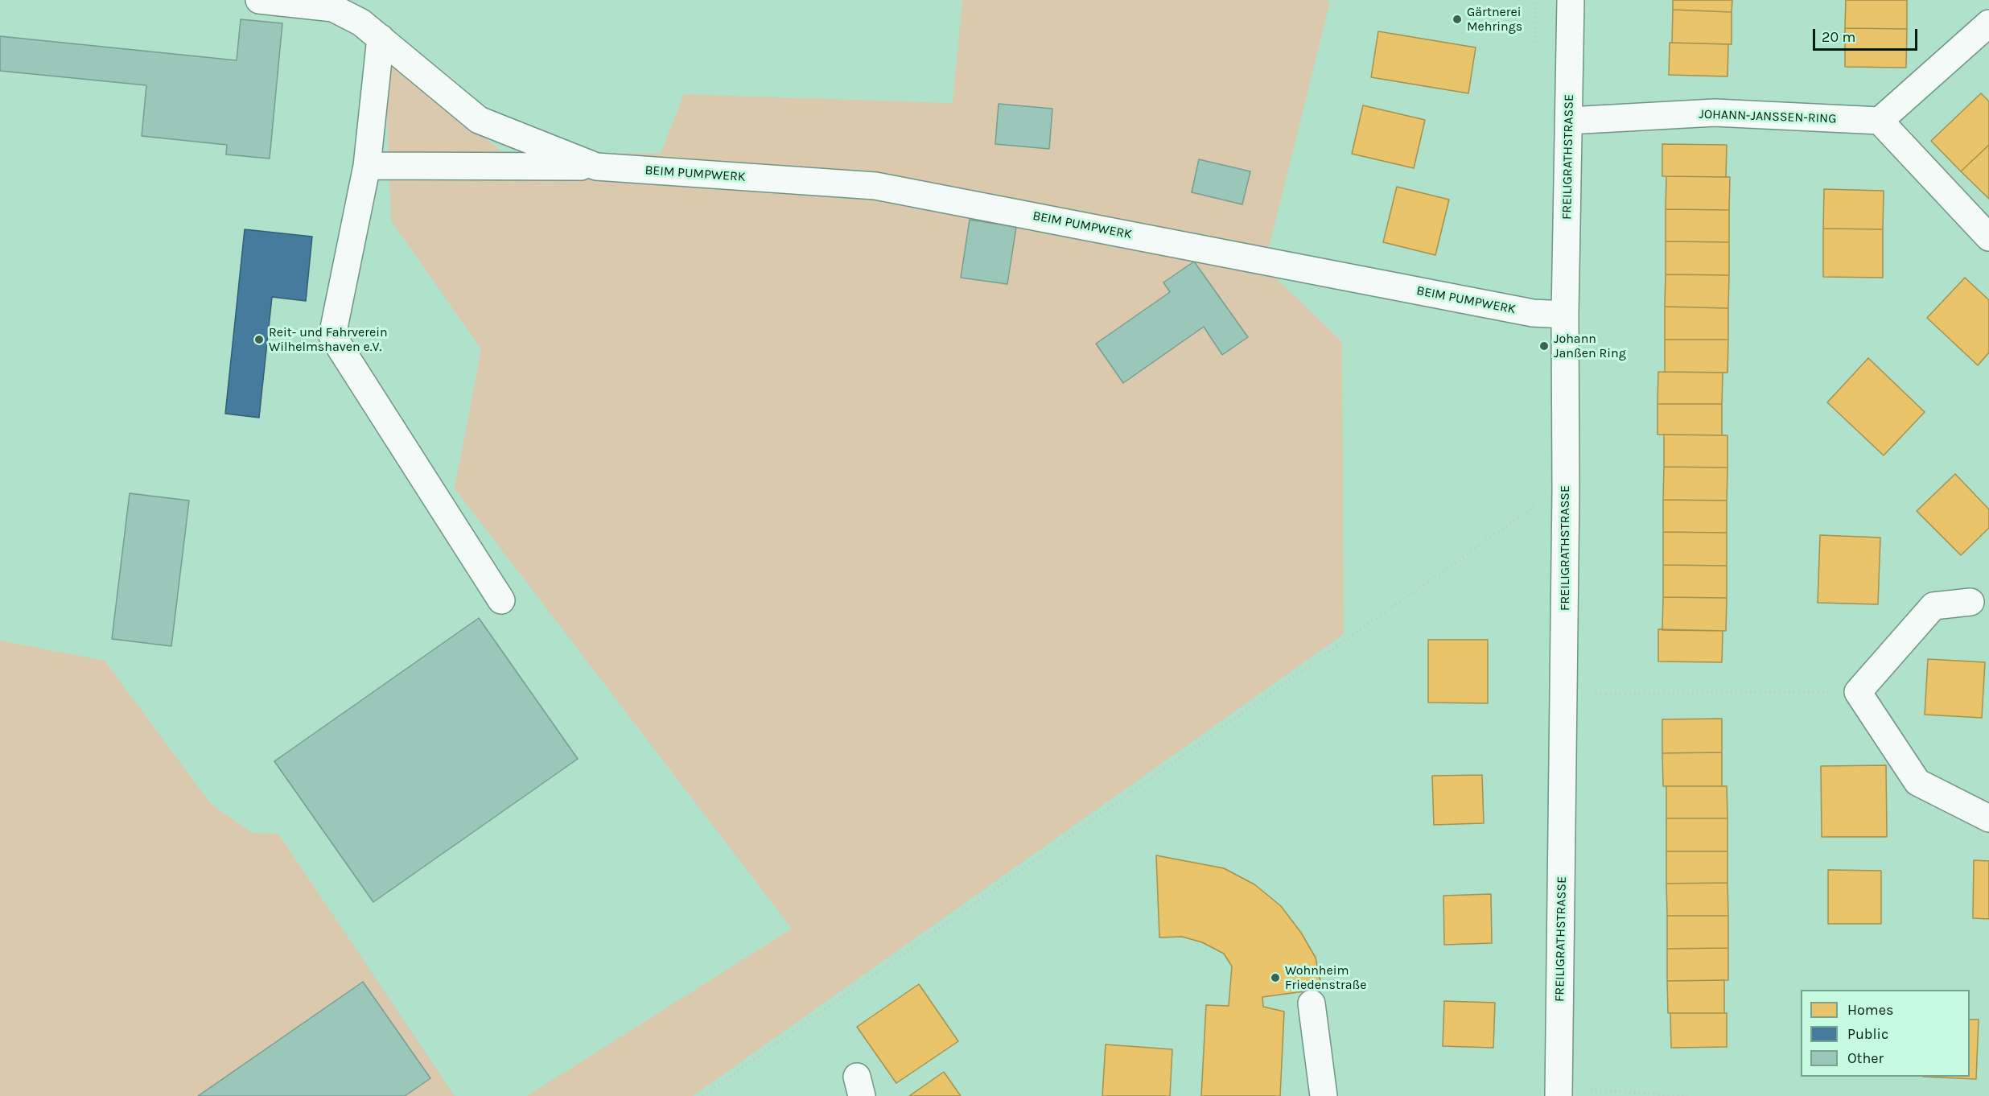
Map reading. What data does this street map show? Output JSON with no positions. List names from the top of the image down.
{
  "streets": {
    "street": ["JOHANN-JANSSEN-RING", "FREILIGRATHSTRASSE", "BEIM PUMPWERK"]
  },
  "crossings": [
    ["JOHANN-JANSSEN-RING", "FREILIGRATHSTRASSE"],
    ["FREILIGRATHSTRASSE", "BEIM PUMPWERK"]
  ],
  "places": [
    "Gärtnerei Mehrings",
    "Reit- und Fahrverein Wilhelmshaven e.V.",
    "Johann Janßen Ring",
    "Wohnheim Friedenstraße"
  ],
  "legend": ["Homes", "Public", "Other"],
  "scale_bar": "20 m"
}
